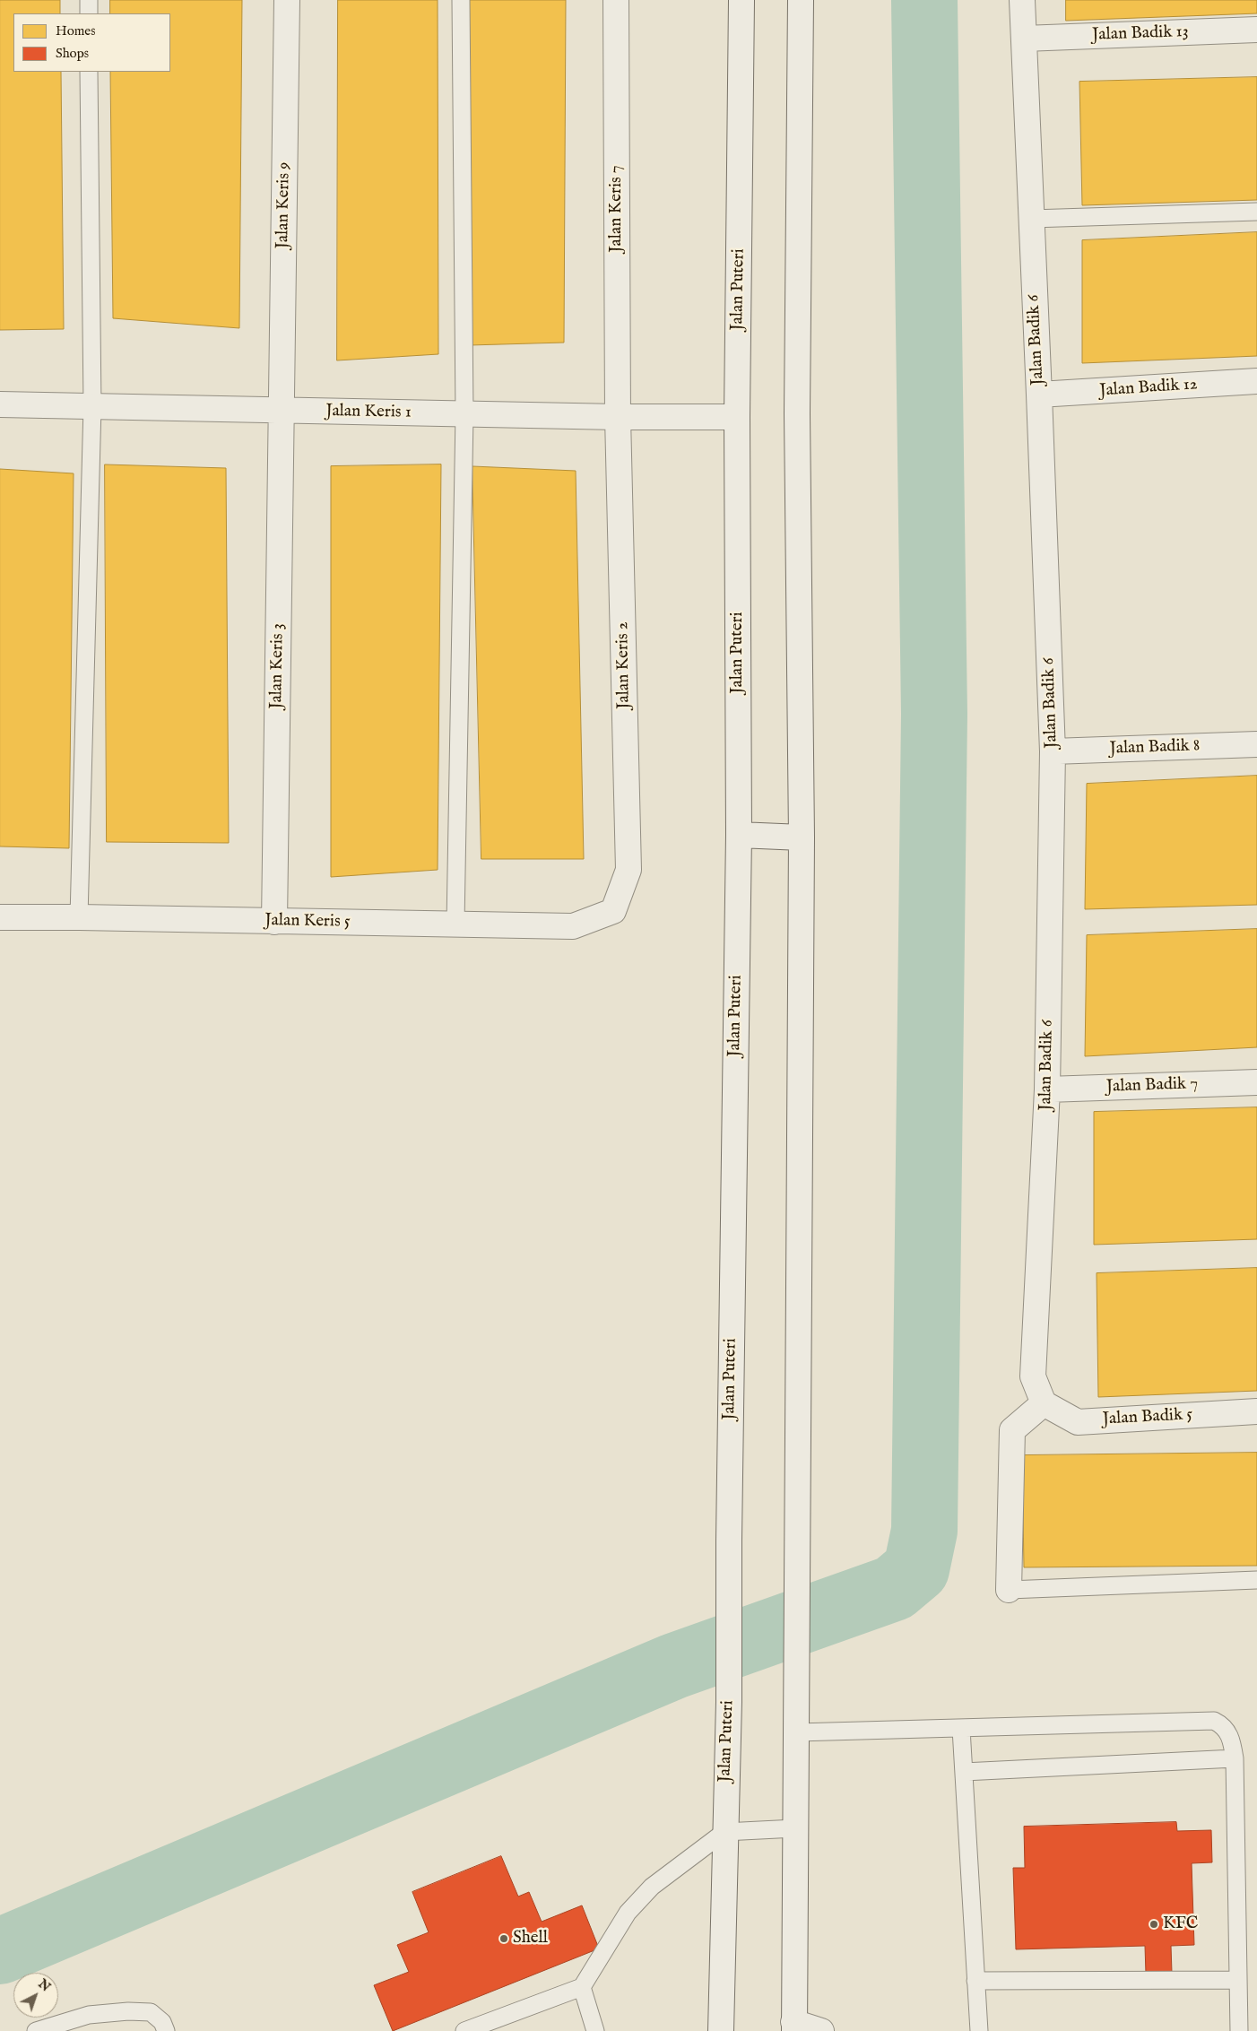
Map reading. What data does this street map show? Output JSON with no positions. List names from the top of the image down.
{
  "streets": {
    "street": [
      "Jalan Badik 13",
      "Jalan Keris 9",
      "Jalan Keris 7",
      "Jalan Puteri",
      "Jalan Badik 6",
      "Jalan Badik 12",
      "Jalan Keris 1",
      "Jalan Keris 2",
      "Jalan Keris 3",
      "Jalan Badik 8",
      "Jalan Keris 5",
      "Jalan Badik 7",
      "Jalan Badik 5"
    ]
  },
  "crossings": [
    ["Jalan Badik 13", "Jalan Badik 6"],
    ["Jalan Keris 9", "Jalan Keris 1"],
    ["Jalan Keris 9", "Jalan Keris 3"],
    ["Jalan Keris 7", "Jalan Keris 1"],
    ["Jalan Keris 7", "Jalan Keris 2"],
    ["Jalan Puteri", "Jalan Keris 1"],
    ["Jalan Badik 6", "Jalan Badik 12"],
    ["Jalan Badik 6", "Jalan Badik 8"],
    ["Jalan Badik 6", "Jalan Badik 7"],
    ["Jalan Badik 6", "Jalan Badik 5"],
    ["Jalan Keris 1", "Jalan Keris 2"],
    ["Jalan Keris 1", "Jalan Keris 3"],
    ["Jalan Keris 2", "Jalan Keris 5"],
    ["Jalan Keris 3", "Jalan Keris 5"]
  ],
  "places": ["KFC", "Shell"],
  "legend": ["Homes", "Shops"],
  "north": "top right"
}
